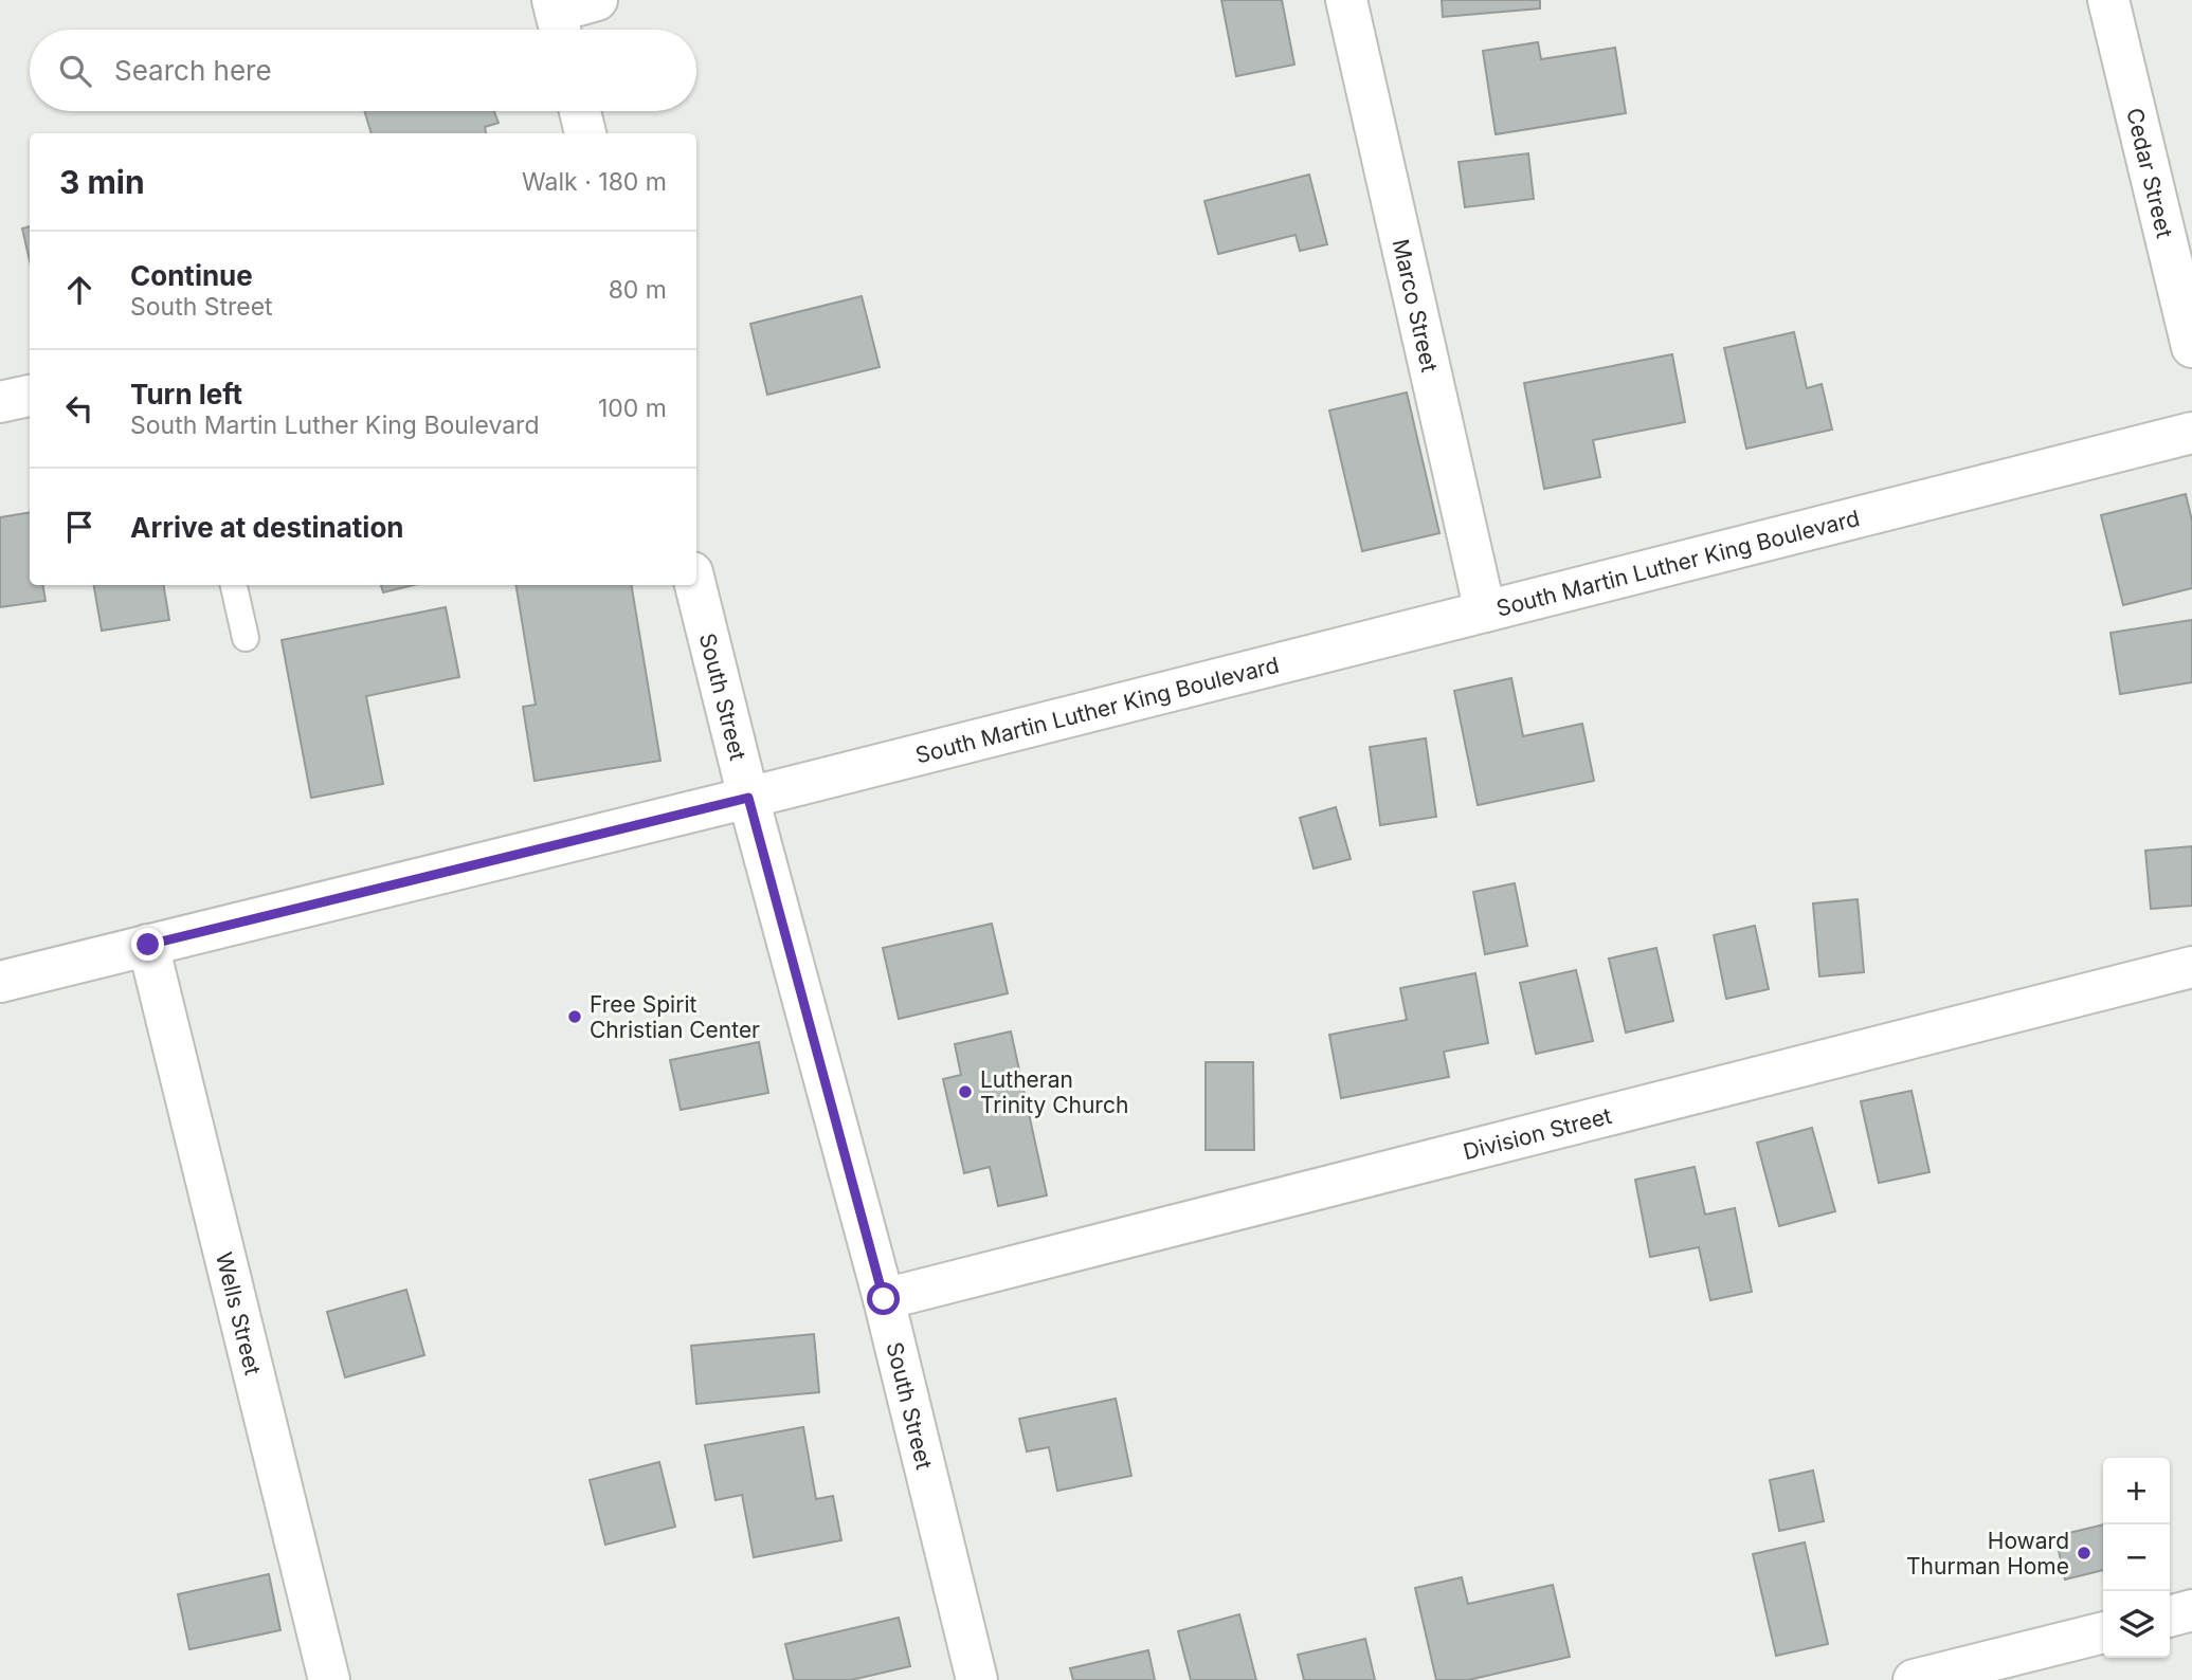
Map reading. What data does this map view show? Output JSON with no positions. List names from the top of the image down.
{
  "streets": {
    "street": [
      "Cedar Street",
      "Marco Street",
      "South Martin Luther King Boulevard",
      "South Street",
      "Division Street",
      "Wells Street"
    ]
  },
  "crossings": [
    ["Marco Street", "South Martin Luther King Boulevard"],
    ["South Martin Luther King Boulevard", "South Street"],
    ["South Martin Luther King Boulevard", "Wells Street"],
    ["South Street", "Division Street"]
  ],
  "places": ["Free Spirit Christian Center", "Lutheran Trinity Church", "Howard Thurman Home"],
  "page": {
    "search": "Search here",
    "heading": ["3 min", "Walk · 180 m"],
    "list": [
      ["Continue", "South Street", "80 m"],
      ["Turn left", "South Martin Luther King Boulevard", "100 m"],
      "Arrive at destination"
    ],
    "map_buttons": ["+", "−"]
  }
}
